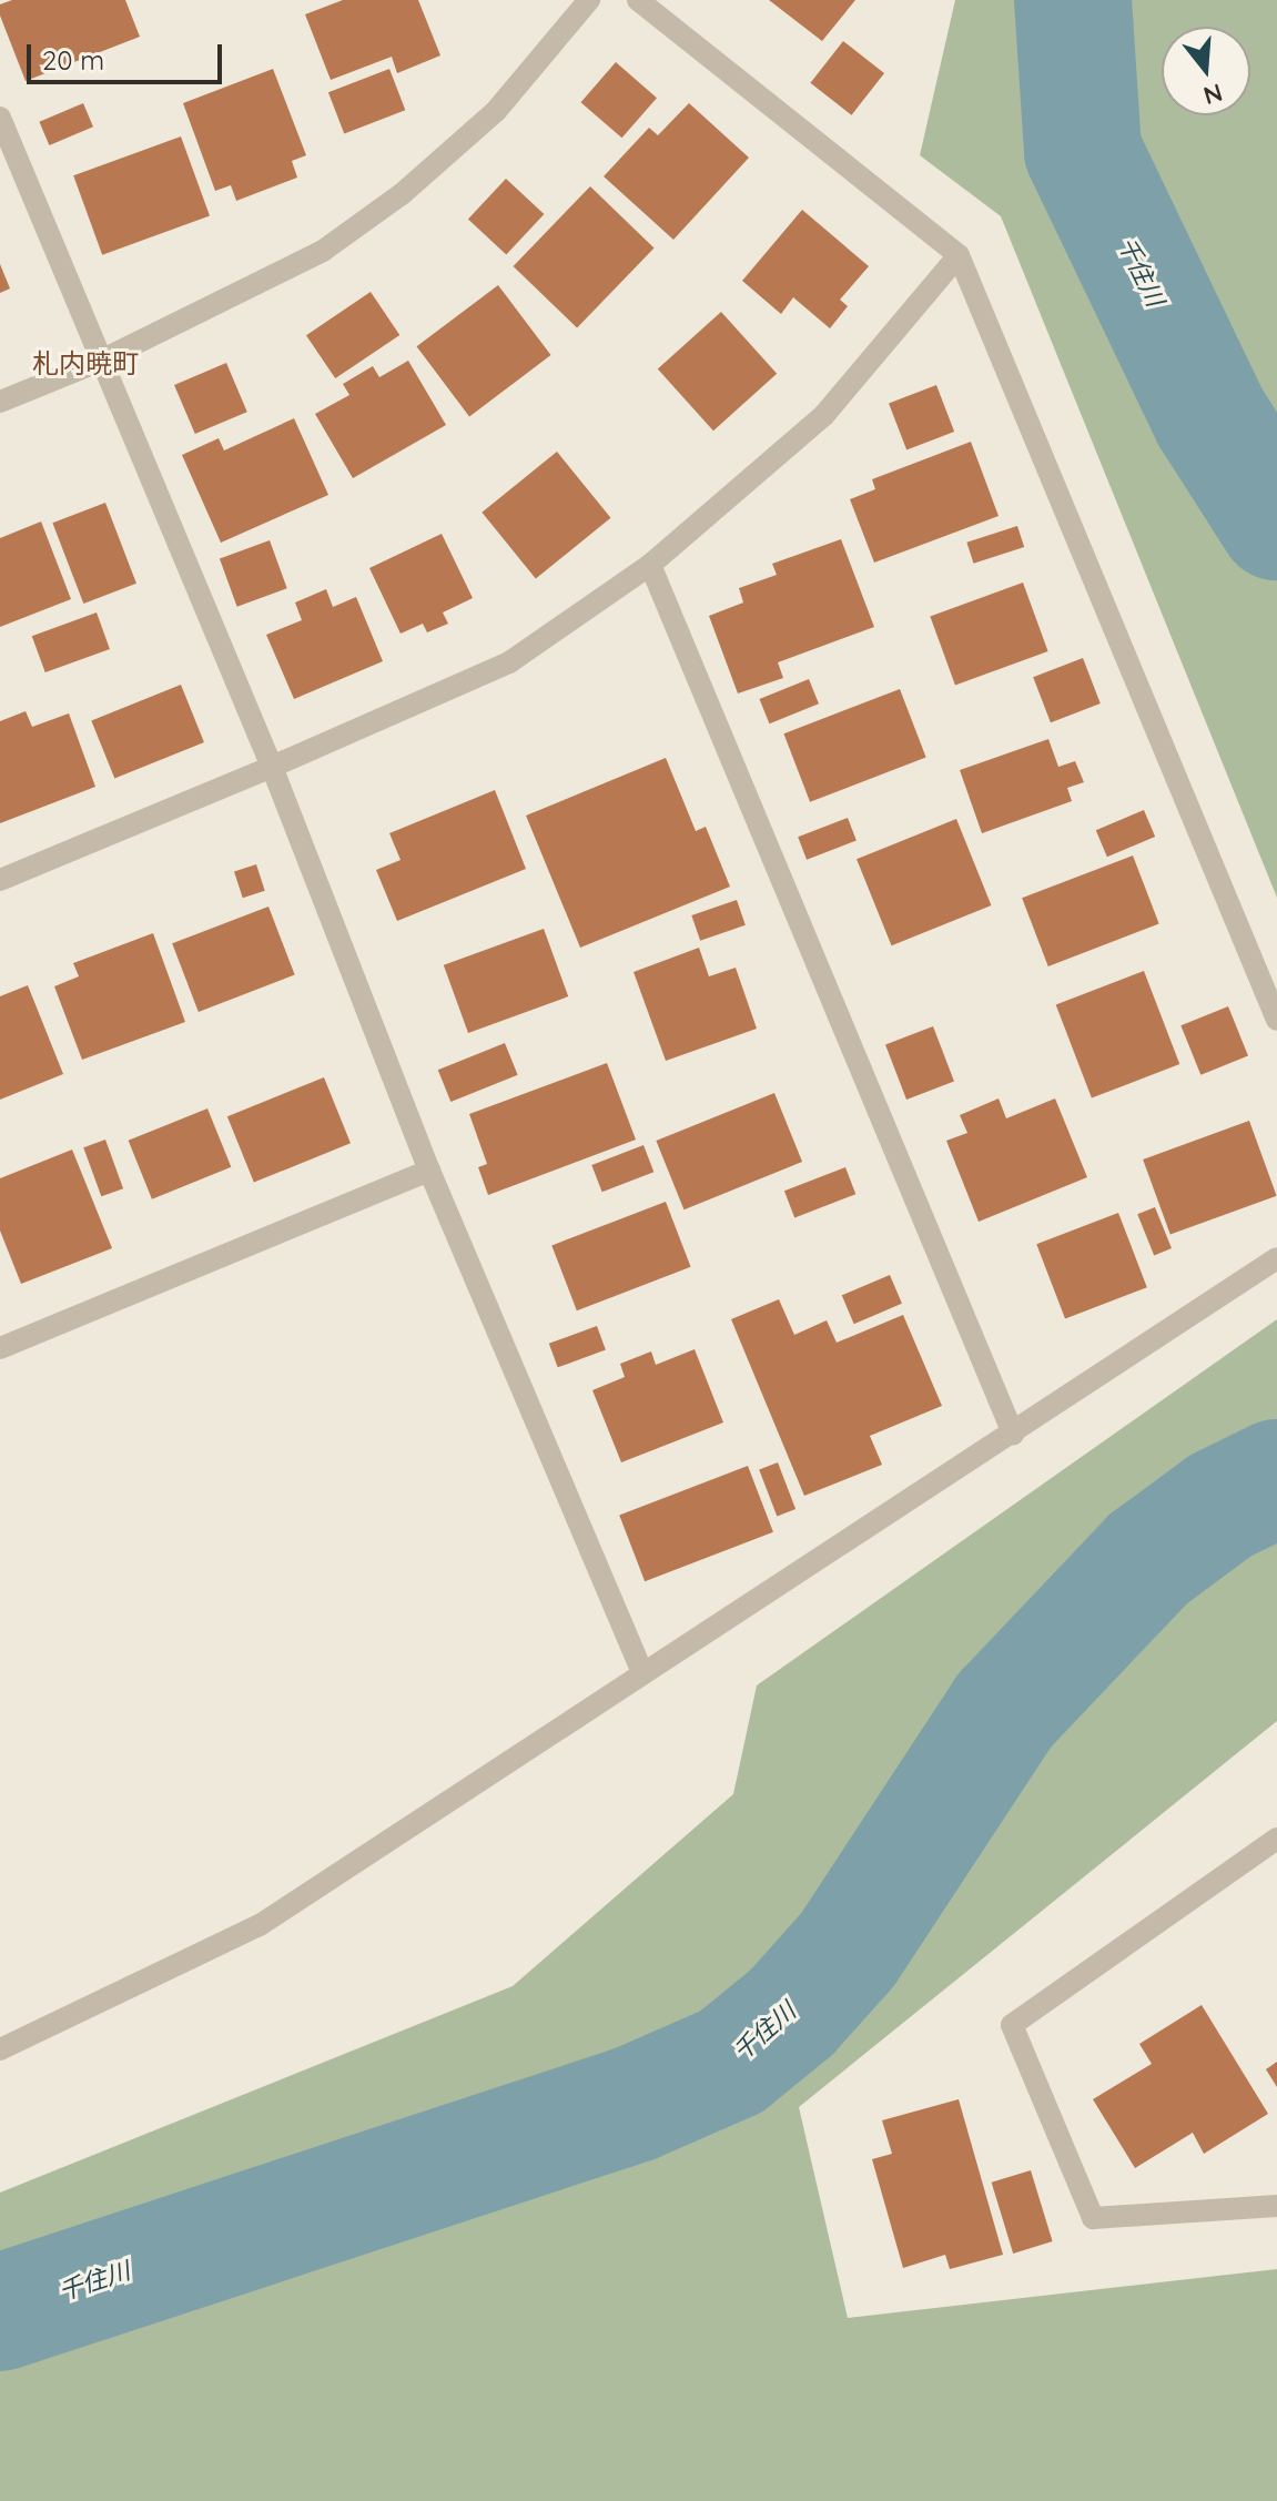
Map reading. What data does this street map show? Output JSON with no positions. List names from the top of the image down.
{
  "districts": ["札内暁町"],
  "water": ["千住川"],
  "scale_bar": "20 m",
  "north": "bottom"
}
